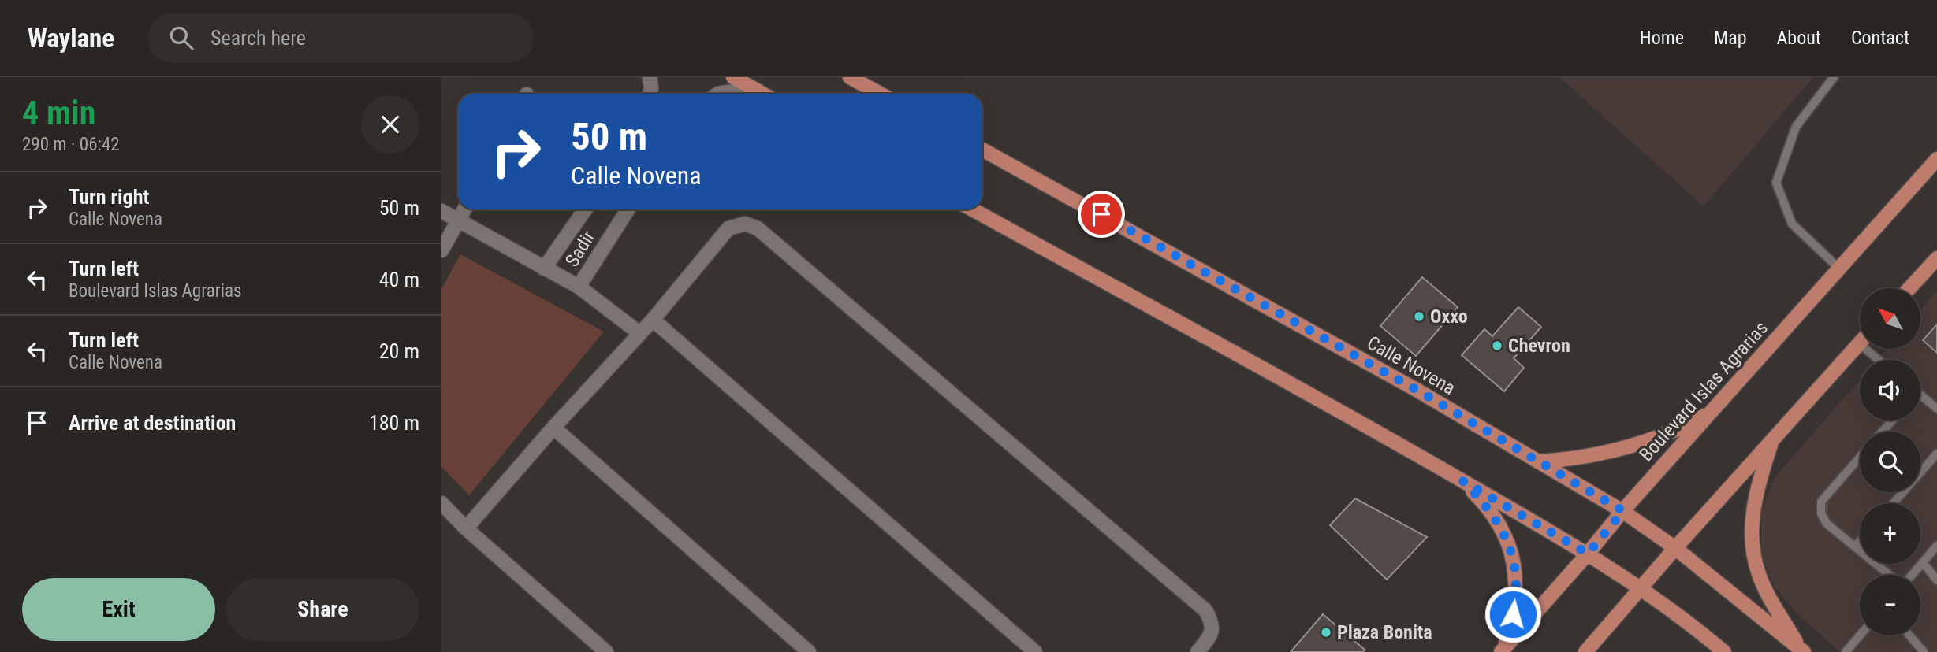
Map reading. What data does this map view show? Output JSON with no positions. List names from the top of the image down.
{
  "streets": {
    "main road": ["Calle Novena", "Boulevard Islas Agrarias"],
    "street": ["Sadir"]
  },
  "crossings": [
    ["Calle Novena", "Boulevard Islas Agrarias"]
  ],
  "places": ["Oxxo", "Chevron", "Plaza Bonita"],
  "north": "top left",
  "page": {
    "header": "Waylane",
    "search": "Search here",
    "nav": [
      "Home",
      "Map",
      "About",
      "Contact"
    ],
    "heading": ["4 min", "290 m · 06:42"],
    "turn": ["50 m", "Calle Novena"],
    "list": [
      {
        "name": "Turn right",
        "note": "Calle Novena",
        "value": "50 m"
      },
      {
        "name": "Turn left",
        "note": "Boulevard Islas Agrarias",
        "value": "40 m"
      },
      {
        "name": "Turn left",
        "note": "Calle Novena",
        "value": "20 m"
      },
      {
        "name": "Arrive at destination",
        "value": "180 m"
      }
    ],
    "map_buttons": ["+", "−"],
    "buttons": ["Exit", "Share"]
  }
}
